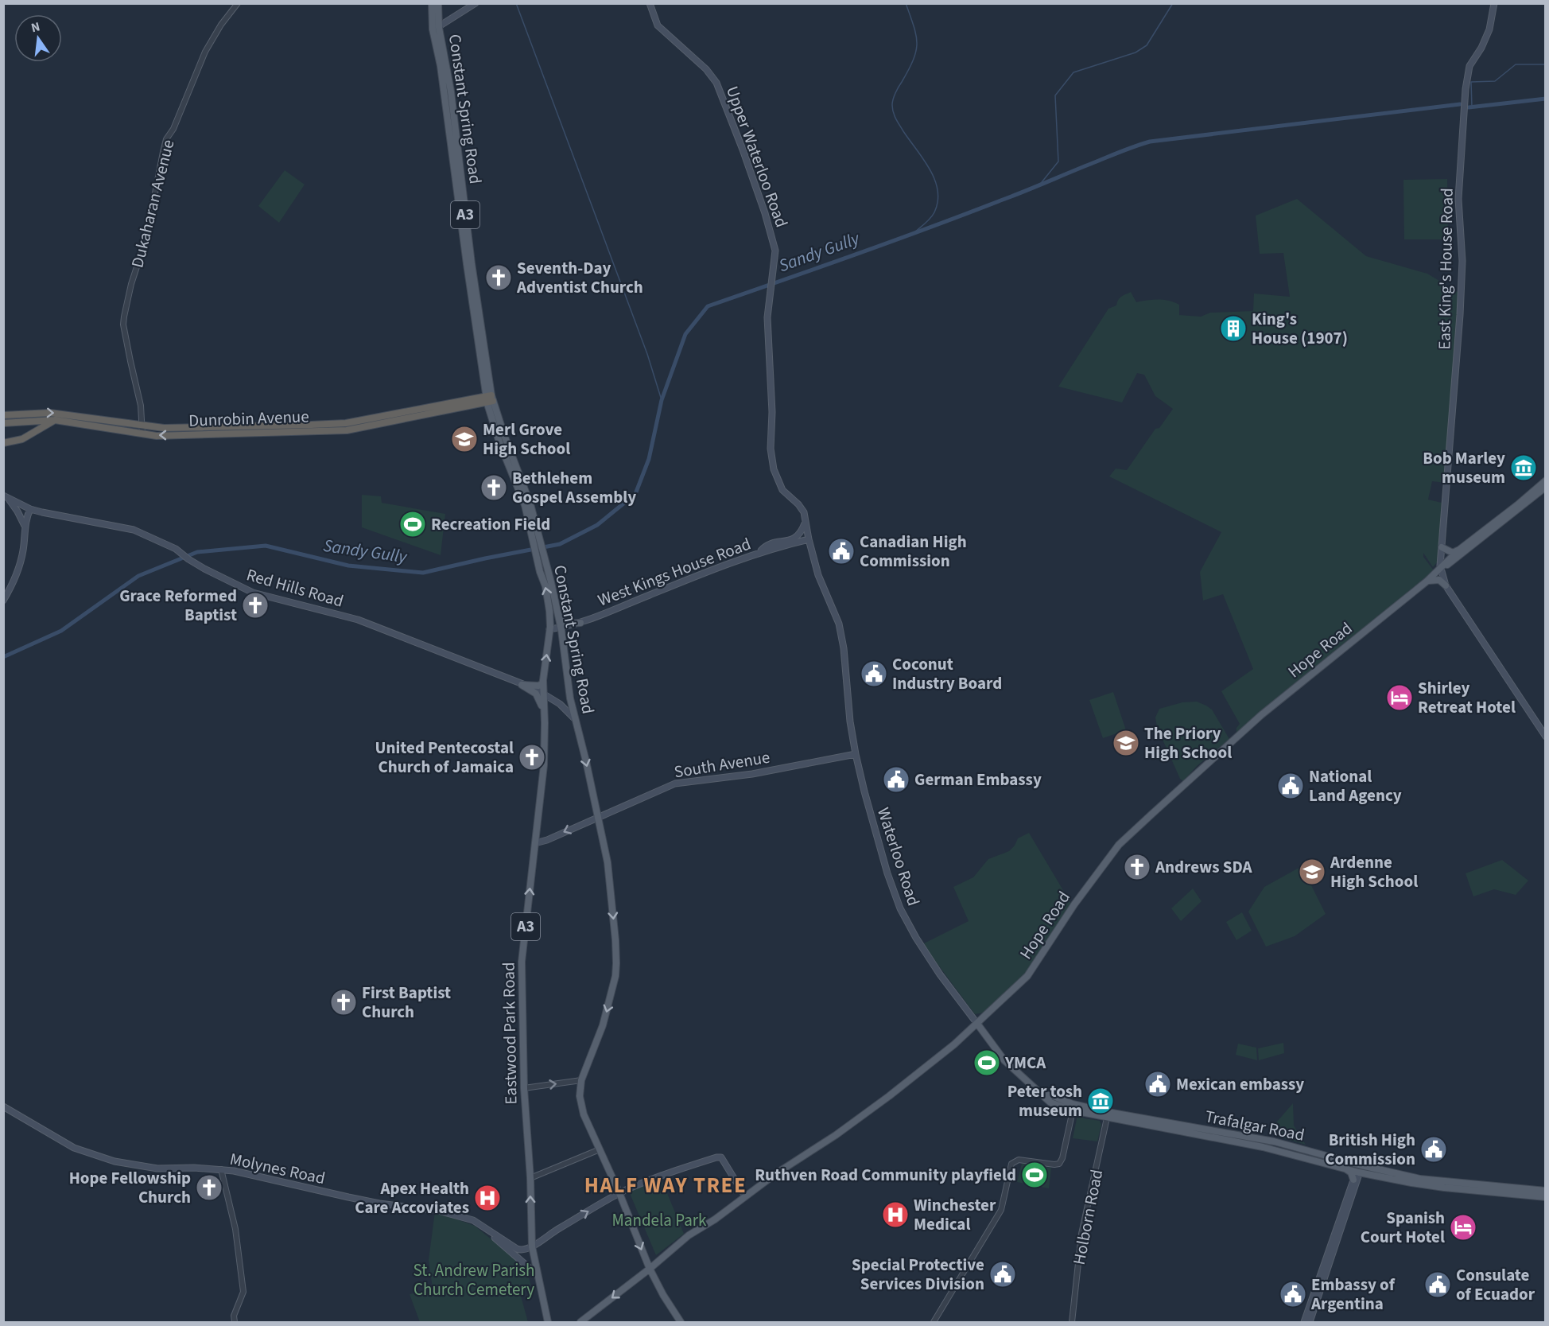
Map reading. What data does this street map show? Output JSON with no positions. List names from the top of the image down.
{
  "streets": {
    "highway": ["Dunrobin Avenue"],
    "main road": [
      "Constant Spring Road",
      "Upper Waterloo Road",
      "A3",
      "East King's House Road",
      "West Kings House Road",
      "Red Hills Road",
      "Hope Road",
      "South Avenue",
      "Waterloo Road",
      "Eastwood Park Road",
      "Trafalgar Road",
      "Molynes Road"
    ],
    "street": ["Dukaharan Avenue", "Holborn Road"]
  },
  "crossings": [
    ["Constant Spring Road", "Dunrobin Avenue"],
    ["Constant Spring Road", "West Kings House Road"],
    ["Constant Spring Road", "Red Hills Road"],
    ["Constant Spring Road", "Hope Road"],
    ["Constant Spring Road", "South Avenue"],
    ["Constant Spring Road", "Eastwood Park Road"],
    ["Upper Waterloo Road", "Waterloo Road"],
    ["Dukaharan Avenue", "Dunrobin Avenue"],
    ["East King's House Road", "Hope Road"],
    ["West Kings House Road", "Waterloo Road"],
    ["West Kings House Road", "Eastwood Park Road"],
    ["Red Hills Road", "Eastwood Park Road"],
    ["Hope Road", "Waterloo Road"],
    ["Hope Road", "Trafalgar Road"],
    ["South Avenue", "Waterloo Road"],
    ["South Avenue", "Eastwood Park Road"],
    ["Waterloo Road", "Trafalgar Road"],
    ["Eastwood Park Road", "Molynes Road"],
    ["Trafalgar Road", "Holborn Road"]
  ],
  "one_way": ["Eastwood Park Road"],
  "districts": ["HALF WAY TREE"],
  "water": ["Sandy Gully"],
  "parks": ["Mandela Park", "St. Andrew Parish Church Cemetery"],
  "places": {
    "church": [
      "Seventh-Day Adventist Church",
      "Bethlehem Gospel Assembly",
      "Grace Reformed Baptist",
      "United Pentecostal Church of Jamaica",
      "Andrews SDA",
      "First Baptist Church",
      "Hope Fellowship Church"
    ],
    "building": ["King's House (1907)"],
    "school or university": ["Merl Grove High School", "The Priory High School", "Ardenne High School"],
    "museum": ["Bob Marley museum", "Peter tosh museum"],
    "sports": ["Recreation Field", "YMCA", "Ruthven Road Community playfield"],
    "public building": [
      "Canadian High Commission",
      "Coconut Industry Board",
      "German Embassy",
      "National Land Agency",
      "Mexican embassy",
      "British High Commission",
      "Special Protective Services Division",
      "Consulate of Ecuador",
      "Embassy of Argentina"
    ],
    "hotel": ["Shirley Retreat Hotel", "Spanish Court Hotel"],
    "hospital": ["Apex Health Care Accoviates", "Winchester Medical"]
  },
  "north": "top"
}
